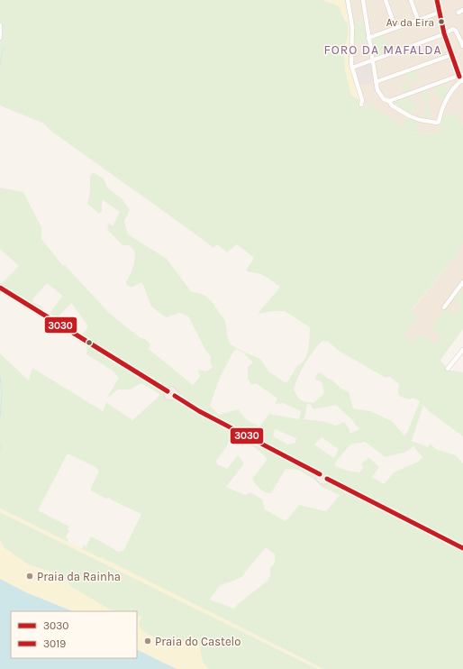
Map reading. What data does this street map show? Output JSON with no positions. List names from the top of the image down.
{
  "districts": ["FORO DA MAFALDA"],
  "places": ["Av da Eira", "Praia da Rainha", "Praia do Castelo"],
  "lines": ["transit line 3019", "transit line 3030"],
  "legend": ["3030", "3019"]
}
